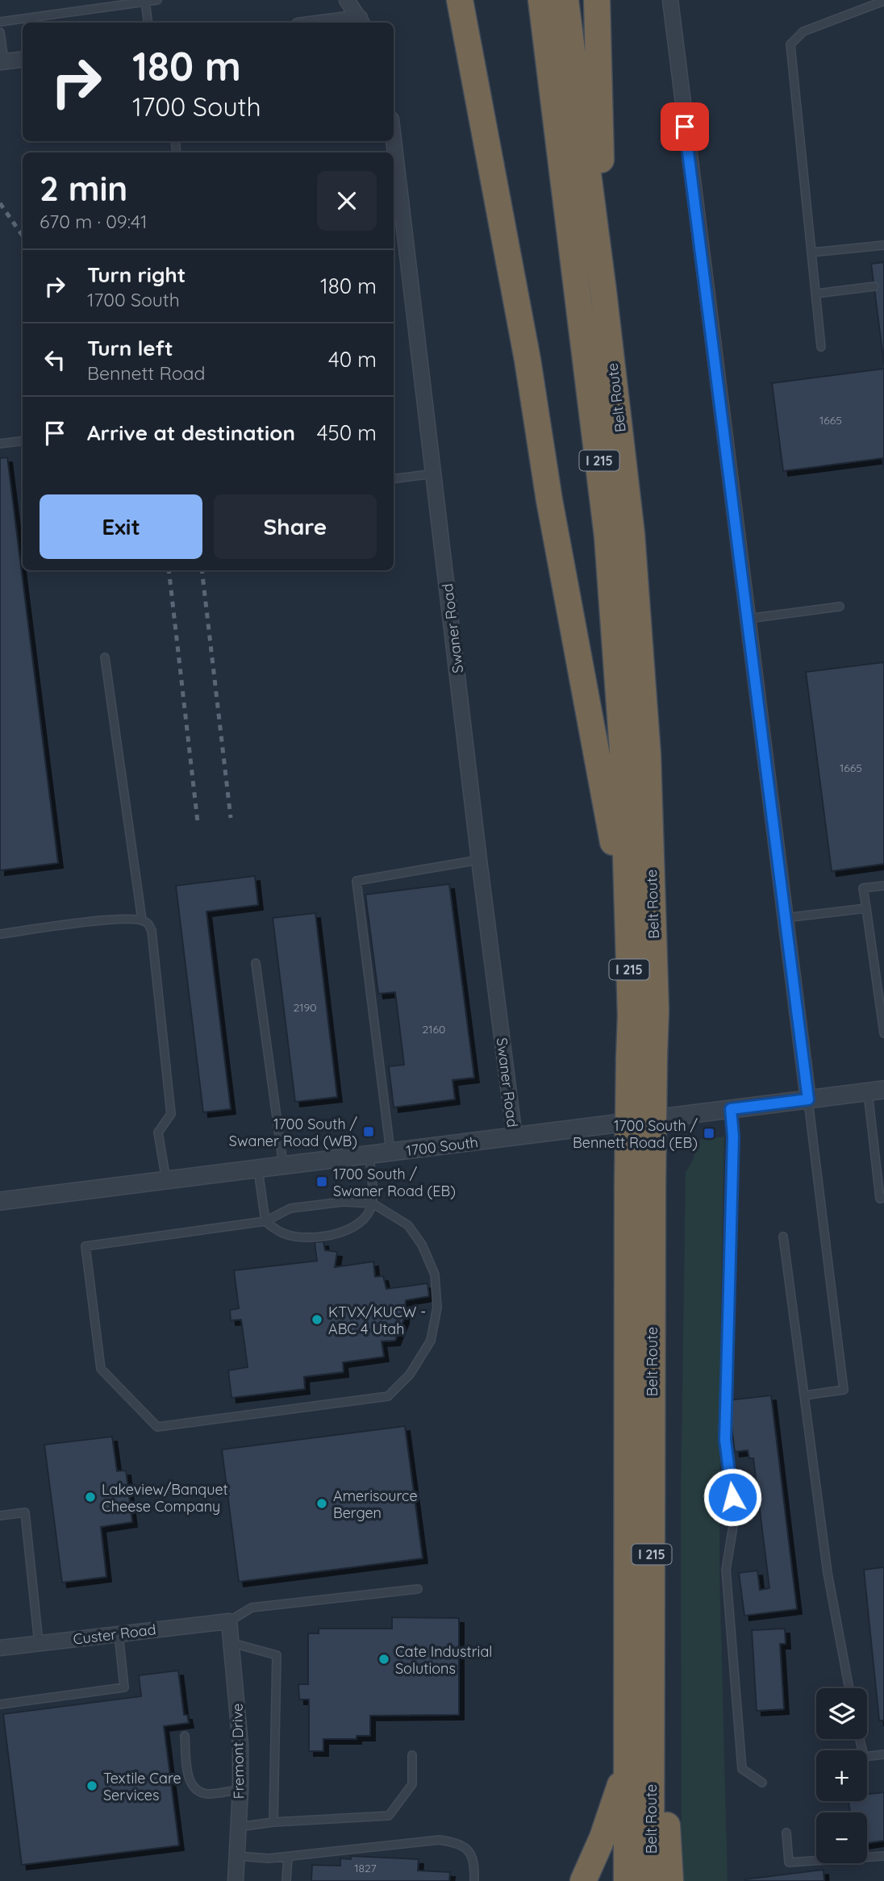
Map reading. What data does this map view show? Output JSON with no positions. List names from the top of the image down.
{
  "streets": {
    "highway": ["Belt Route", "I 215"],
    "street": [
      "Swaner Road",
      "1700 South",
      "Custer Road",
      "Fremont Drive"
    ]
  },
  "crossings": [
    ["Swaner Road", "1700 South"],
    ["Custer Road", "Fremont Drive"]
  ],
  "places": {
    "transit": ["1700 South / Swaner Road (WB)", "1700 South / Bennett Road (EB)", "1700 South / Swaner Road (EB)"],
    "other": [
      "KTVX/KUCW - ABC 4 Utah",
      "Lakeview/Banquet Cheese Company",
      "Amerisource Bergen",
      "Cate Industrial Solutions",
      "Textile Care Services"
    ]
  },
  "house_numbers": [
    "1665",
    "1665",
    "2190",
    "2160",
    "1827"
  ],
  "page": {
    "turn": ["180 m", "1700 South"],
    "heading": ["2 min", "670 m · 09:41"],
    "list": [
      {
        "name": "Turn right",
        "note": "1700 South",
        "value": "180 m"
      },
      {
        "name": "Turn left",
        "note": "Bennett Road",
        "value": "40 m"
      },
      {
        "name": "Arrive at destination",
        "value": "450 m"
      }
    ],
    "buttons": ["Exit", "Share"],
    "map_buttons": ["+", "−"]
  }
}
